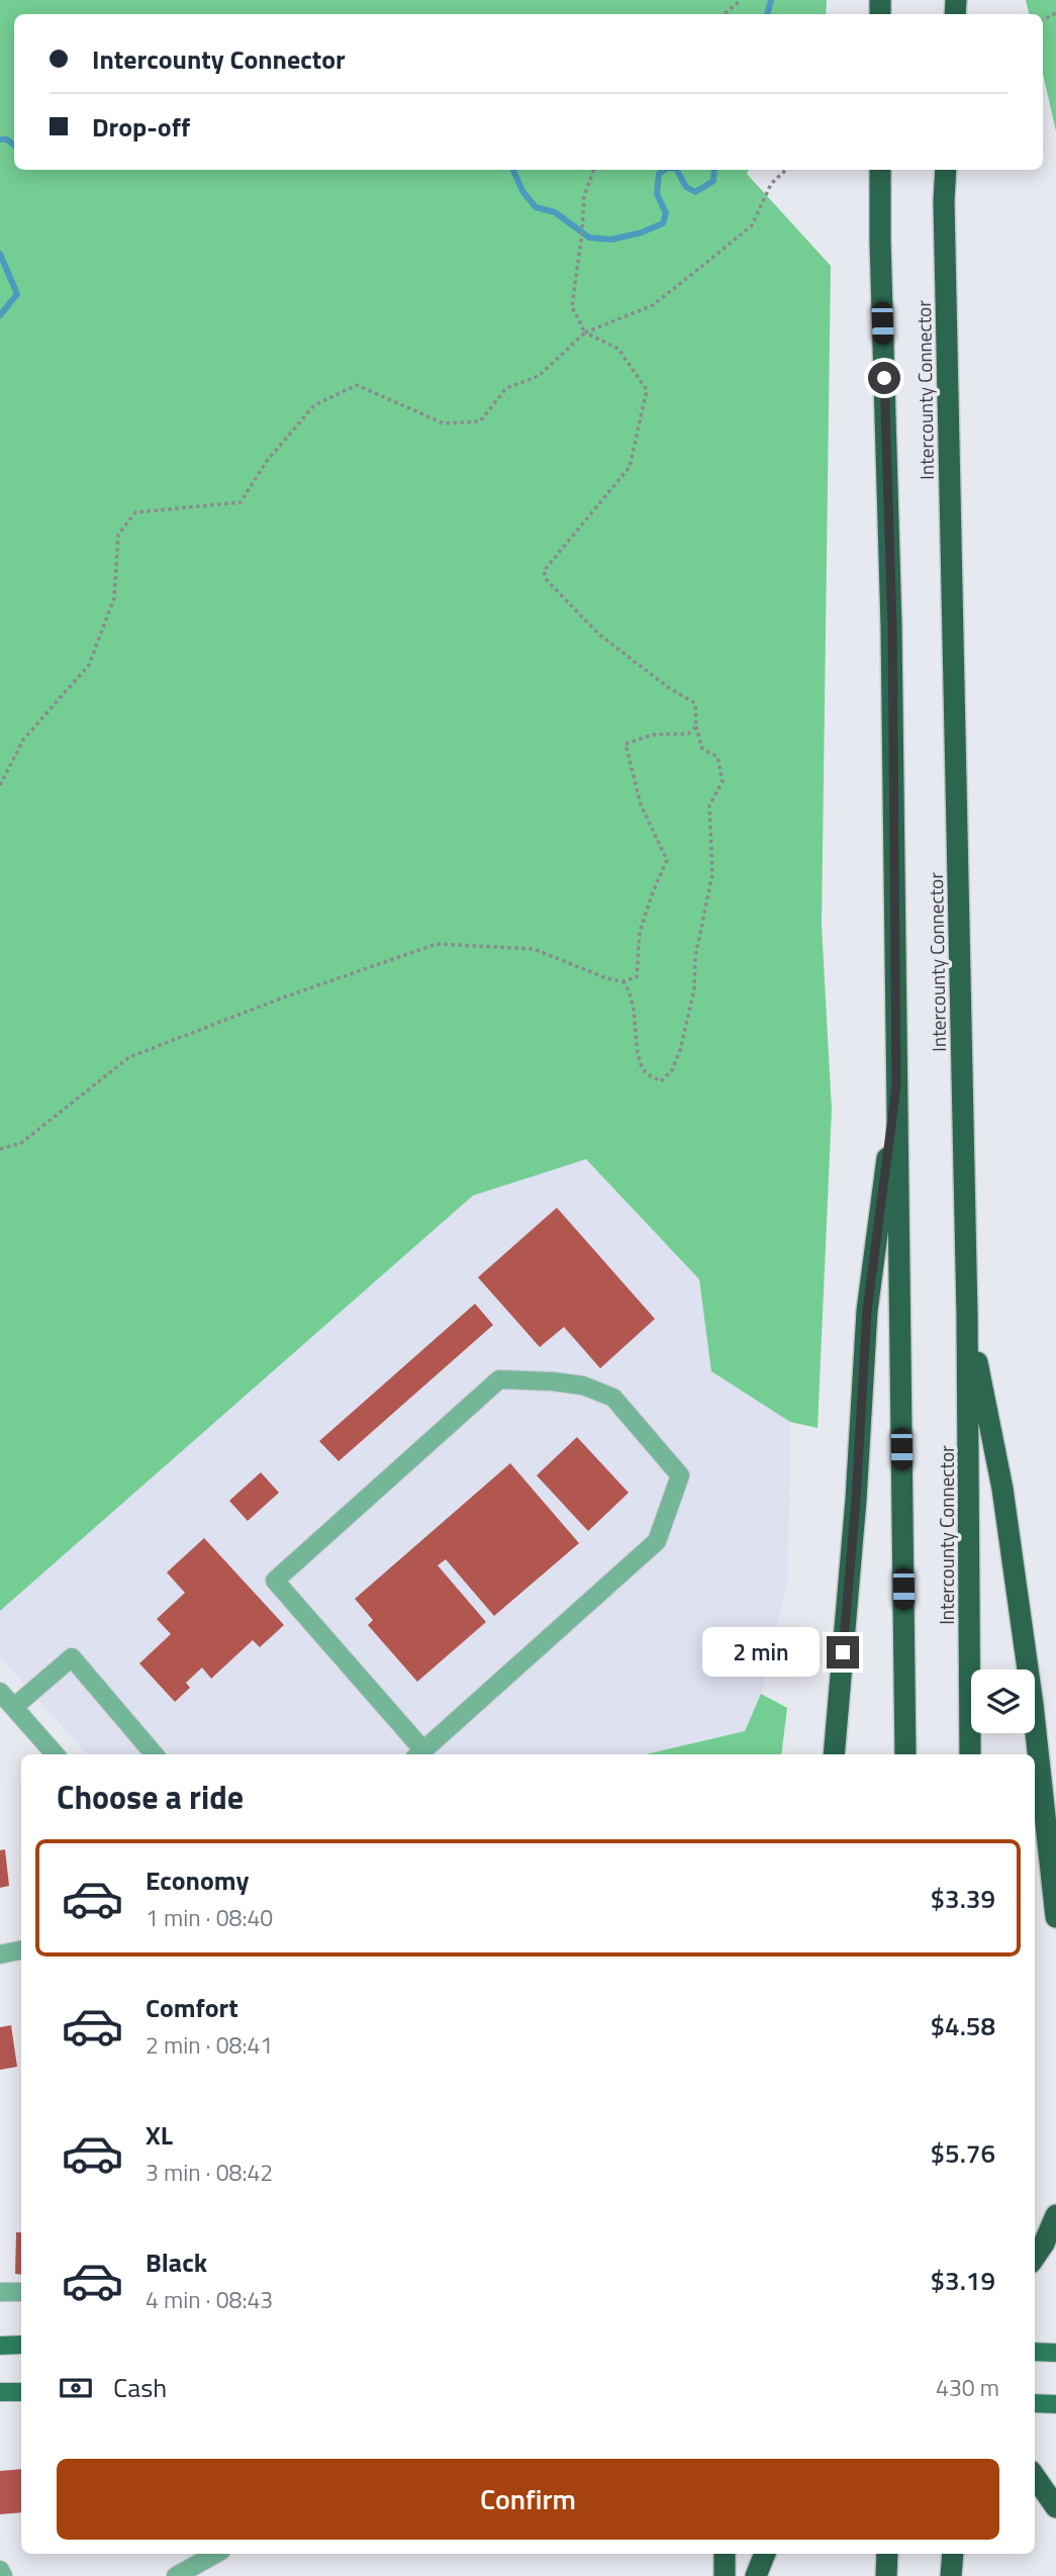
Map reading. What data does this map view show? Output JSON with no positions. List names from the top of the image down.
{
  "streets": {
    "highway": ["Intercounty Connector"]
  },
  "page": {
    "banner": ["Intercounty Connector", "Drop-off"],
    "bubble": "2 min",
    "heading": "Choose a ride",
    "list": [
      {
        "name": "Economy",
        "note": "1 min · 08:40",
        "value": "$3.39"
      },
      {
        "name": "Comfort",
        "note": "2 min · 08:41",
        "value": "$4.58"
      },
      {
        "name": "XL",
        "note": "3 min · 08:42",
        "value": "$5.76"
      },
      {
        "name": "Black",
        "note": "4 min · 08:43",
        "value": "$3.19"
      }
    ],
    "pay": ["Cash", "430 m"],
    "buttons": "Confirm"
  }
}
